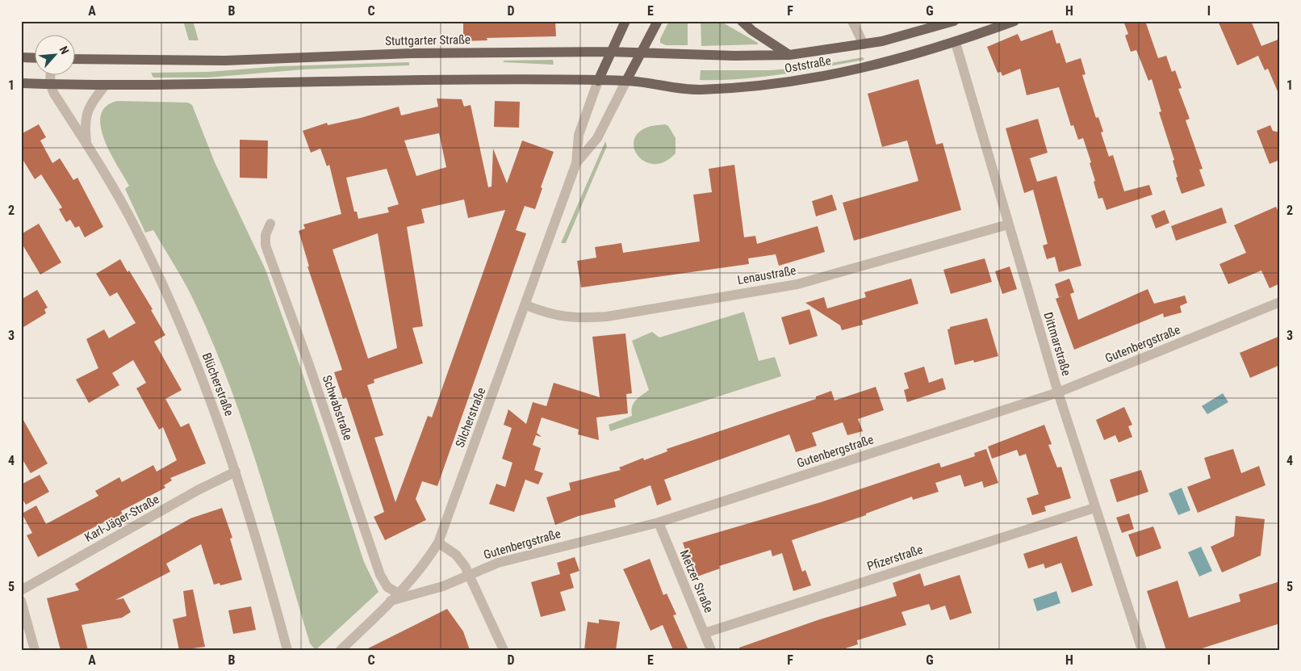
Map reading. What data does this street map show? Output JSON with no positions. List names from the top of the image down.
{
  "streets": {
    "main road": ["Stuttgarter Straße", "Oststraße"],
    "street": [
      "Lenaustraße",
      "Dittmarstraße",
      "Gutenbergstraße",
      "Blücherstraße",
      "Schwabstraße",
      "Silcherstraße",
      "Karl-Jäger-Straße",
      "Pfizerstraße",
      "Metzer Straße"
    ]
  },
  "crossings": [
    ["Stuttgarter Straße", "Oststraße"],
    ["Oststraße", "Dittmarstraße"],
    ["Oststraße", "Silcherstraße"],
    ["Lenaustraße", "Dittmarstraße"],
    ["Lenaustraße", "Silcherstraße"],
    ["Dittmarstraße", "Gutenbergstraße"],
    ["Dittmarstraße", "Pfizerstraße"],
    ["Gutenbergstraße", "Schwabstraße"],
    ["Gutenbergstraße", "Silcherstraße"],
    ["Gutenbergstraße", "Metzer Straße"],
    ["Blücherstraße", "Karl-Jäger-Straße"],
    ["Schwabstraße", "Silcherstraße"],
    ["Pfizerstraße", "Metzer Straße"]
  ],
  "north": "top right",
  "grid": {
    "columns": [
      "A",
      "B",
      "C",
      "D",
      "E",
      "F",
      "G",
      "H",
      "I"
    ],
    "rows": [
      "1",
      "2",
      "3",
      "4",
      "5"
    ]
  }
}
